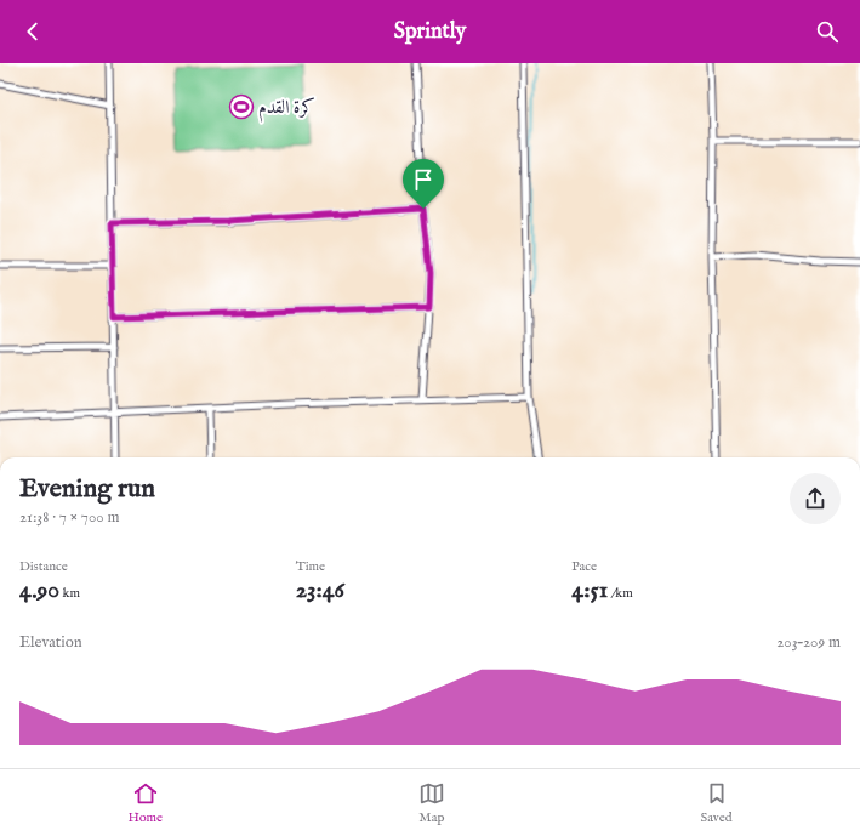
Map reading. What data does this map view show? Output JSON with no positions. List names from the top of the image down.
{
  "places": {
    "sports": ["كرة القدم"]
  },
  "page": {
    "header": "Sprintly",
    "heading": ["Evening run", "21:38 · 7 × 700 m"],
    "stats": [
      ["Distance", "4.90 km"],
      ["Time", "23:46"],
      ["Pace", "4:51 /km"]
    ],
    "chart": ["Elevation", "203–209 m"],
    "tabs": ["Home", "Map", "Saved"]
  }
}
